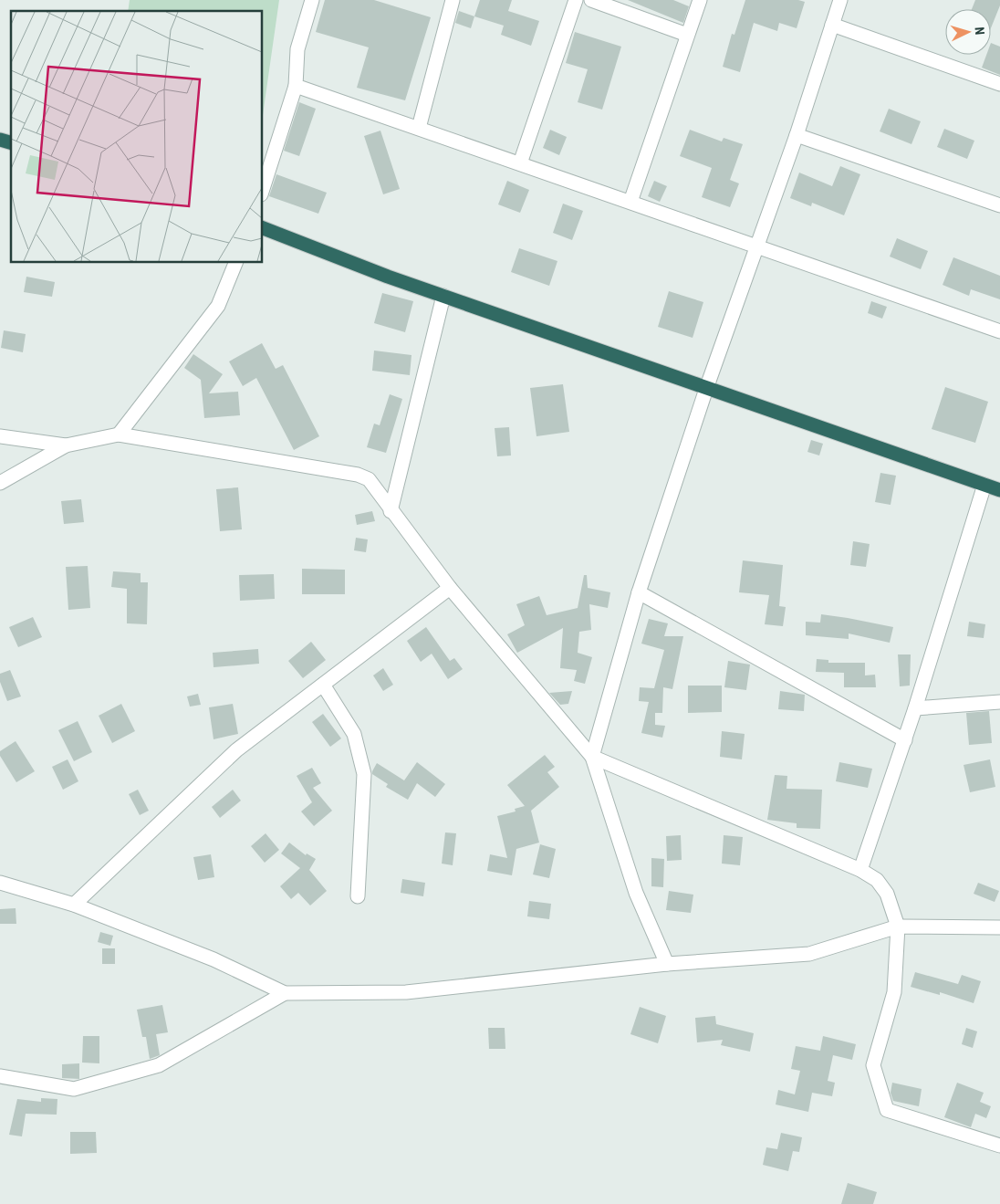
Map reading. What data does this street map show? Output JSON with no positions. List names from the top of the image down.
{
  "north": "right"
}
